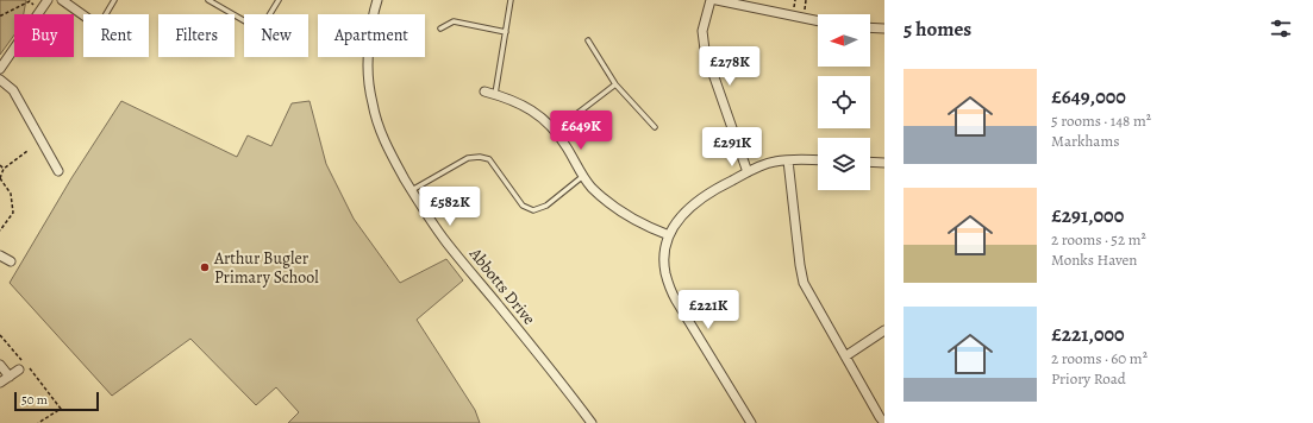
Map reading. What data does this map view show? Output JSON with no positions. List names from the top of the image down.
{
  "streets": {
    "street": ["Abbotts Drive"]
  },
  "places": ["Arthur Bugler Primary School"],
  "scale_bar": "50 m",
  "north": "left",
  "page": {
    "heading": "5 homes",
    "chip": [
      "Buy",
      "Rent",
      "Filters",
      "New",
      "Apartment"
    ],
    "price": [
      "£278K",
      "£649K",
      "£291K",
      "£582K",
      "£221K"
    ],
    "list": [
      {
        "name": "£649,000",
        "note": "5 rooms · 148 m² · Markhams"
      },
      {
        "name": "£291,000",
        "note": "2 rooms · 52 m² · Monks Haven"
      },
      {
        "name": "£221,000",
        "note": "2 rooms · 60 m² · Priory Road"
      }
    ],
    "scale": "50 m"
  }
}
